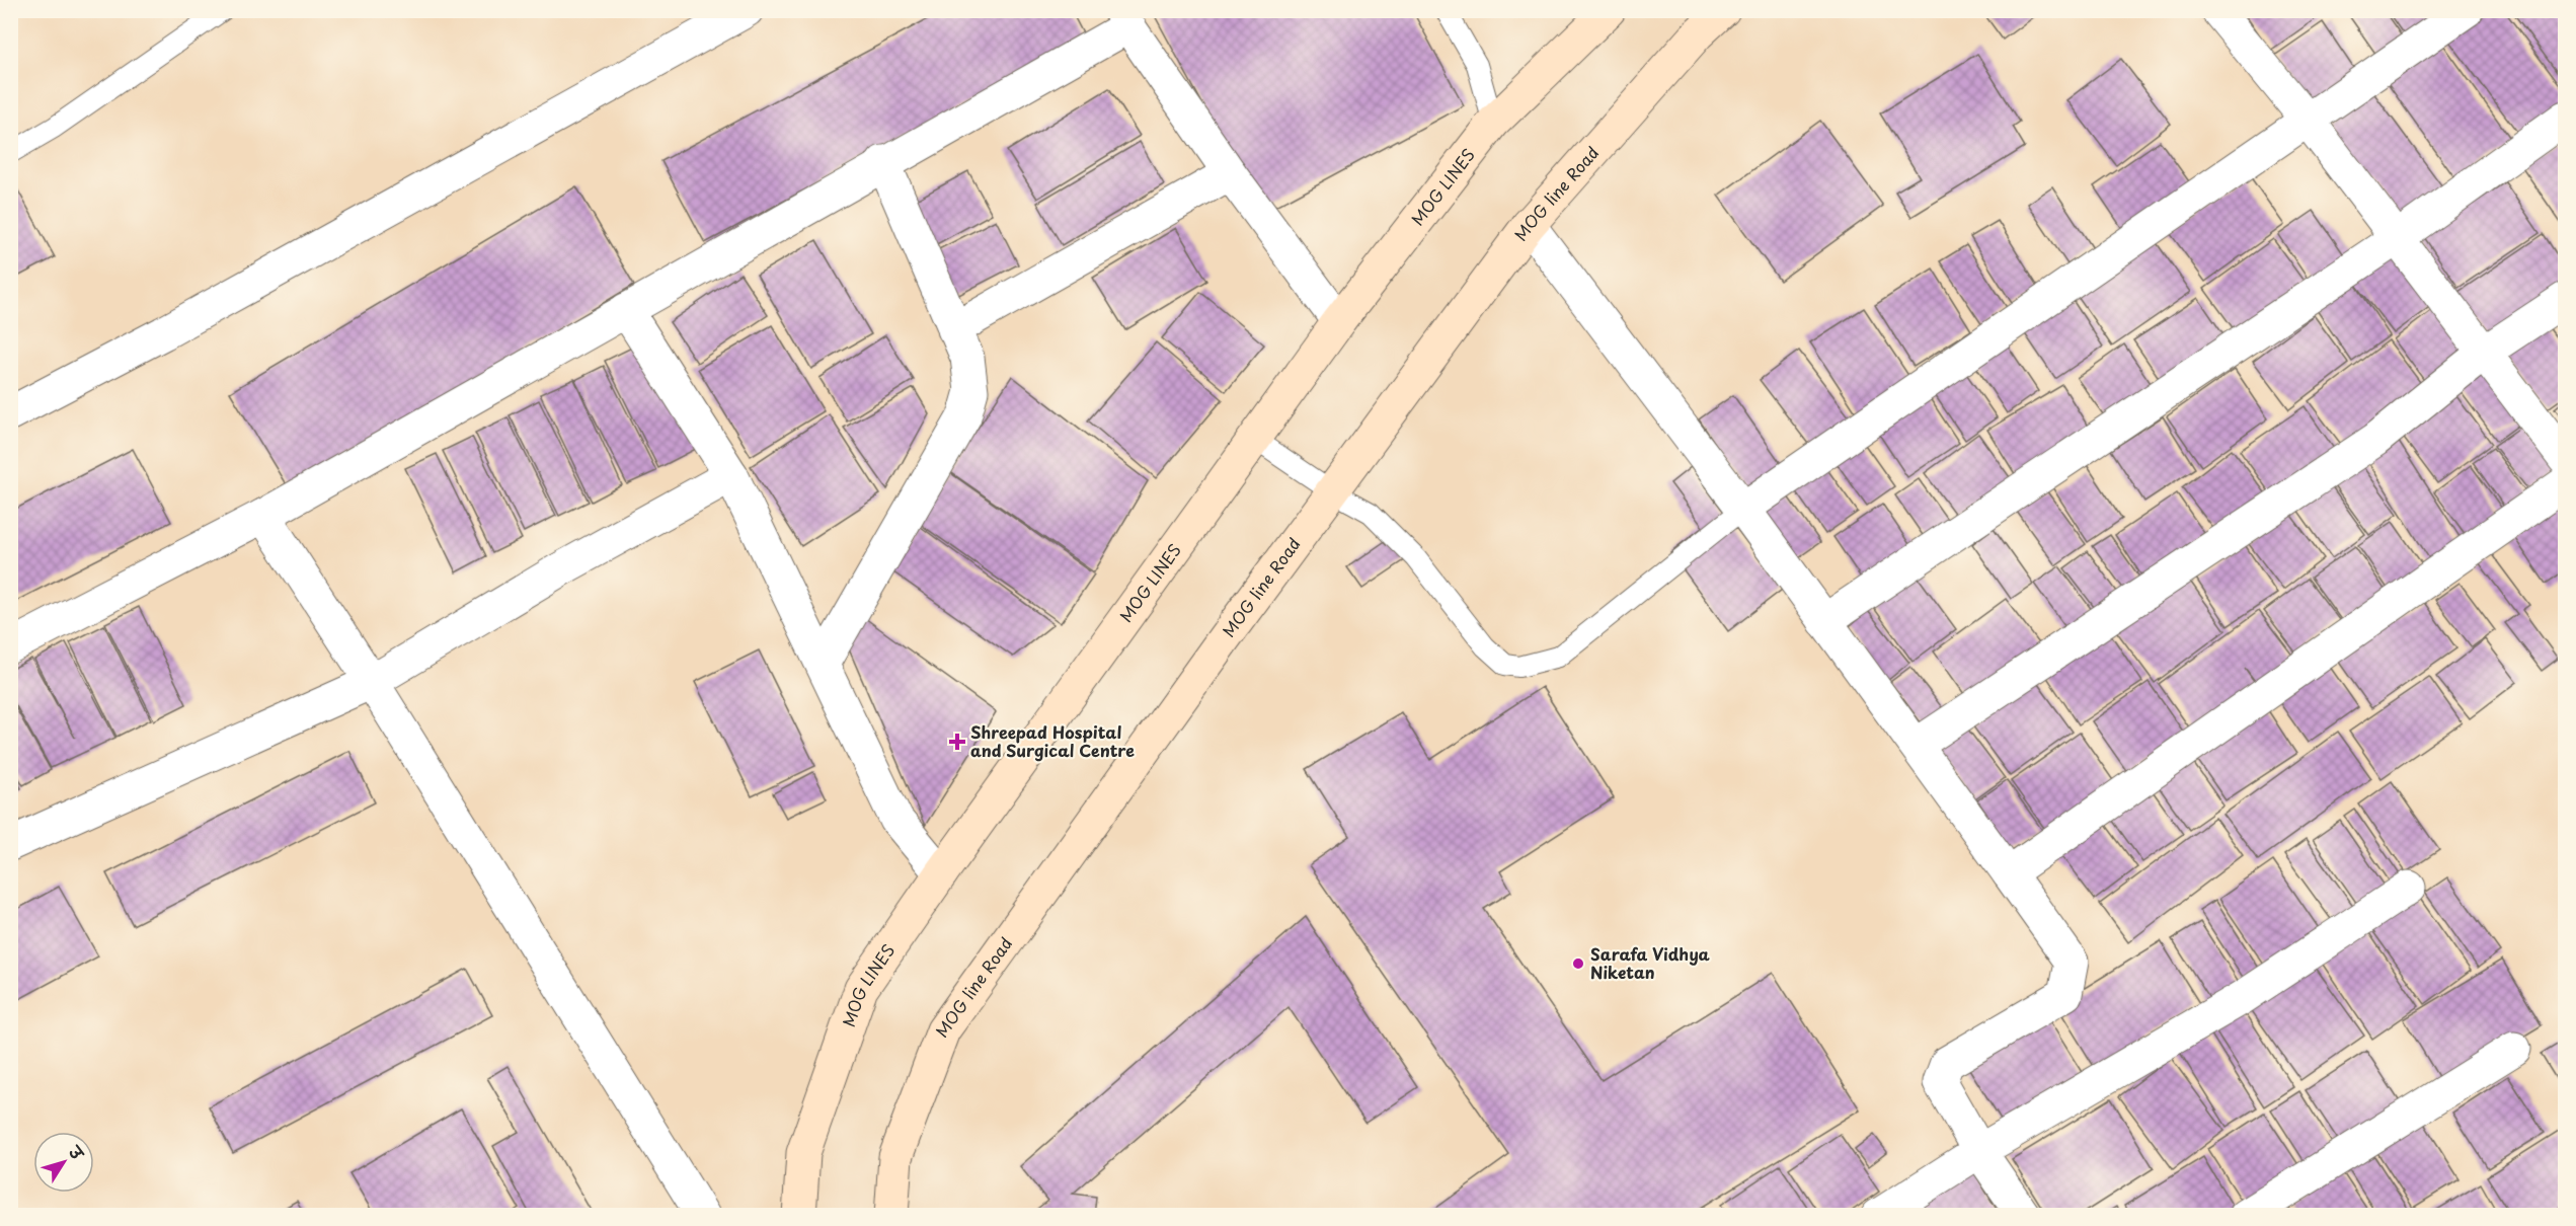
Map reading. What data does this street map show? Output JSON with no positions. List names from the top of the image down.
{
  "streets": {
    "main road": ["MOG LINES", "MOG line Road"]
  },
  "places": {
    "health": ["Shreepad Hospital and Surgical Centre"],
    "other": ["Sarafa Vidhya Niketan"]
  },
  "north": "top right"
}
